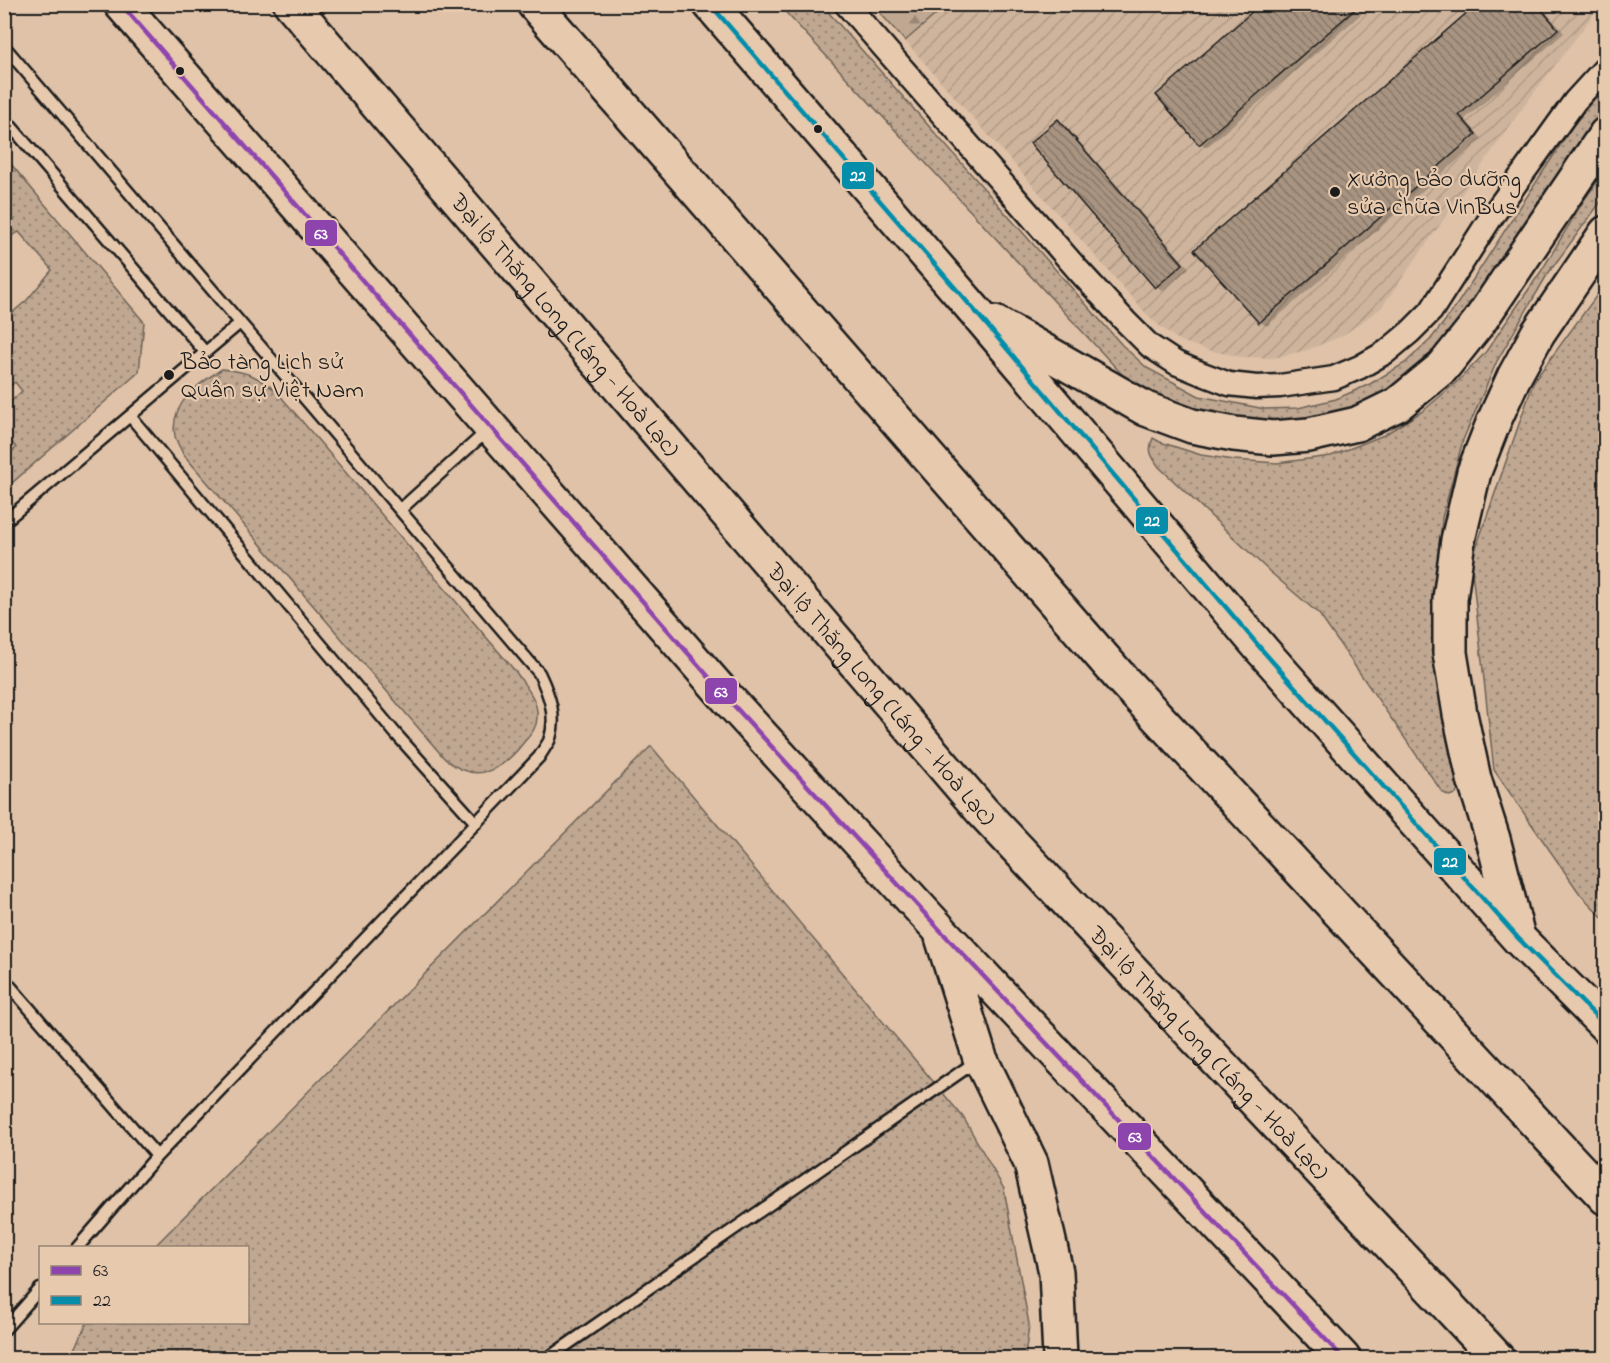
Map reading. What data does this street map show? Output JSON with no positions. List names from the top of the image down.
{
  "streets": {
    "main road": ["Đại lộ Thăng Long (Láng - Hoà Lạc)"]
  },
  "places": ["Xưởng bảo dưỡng sửa chữa VinBus", "Bảo tàng Lịch sử Quân sự Việt Nam"],
  "lines": ["transit line 63", "transit line 22"],
  "legend": ["63", "22"]
}
